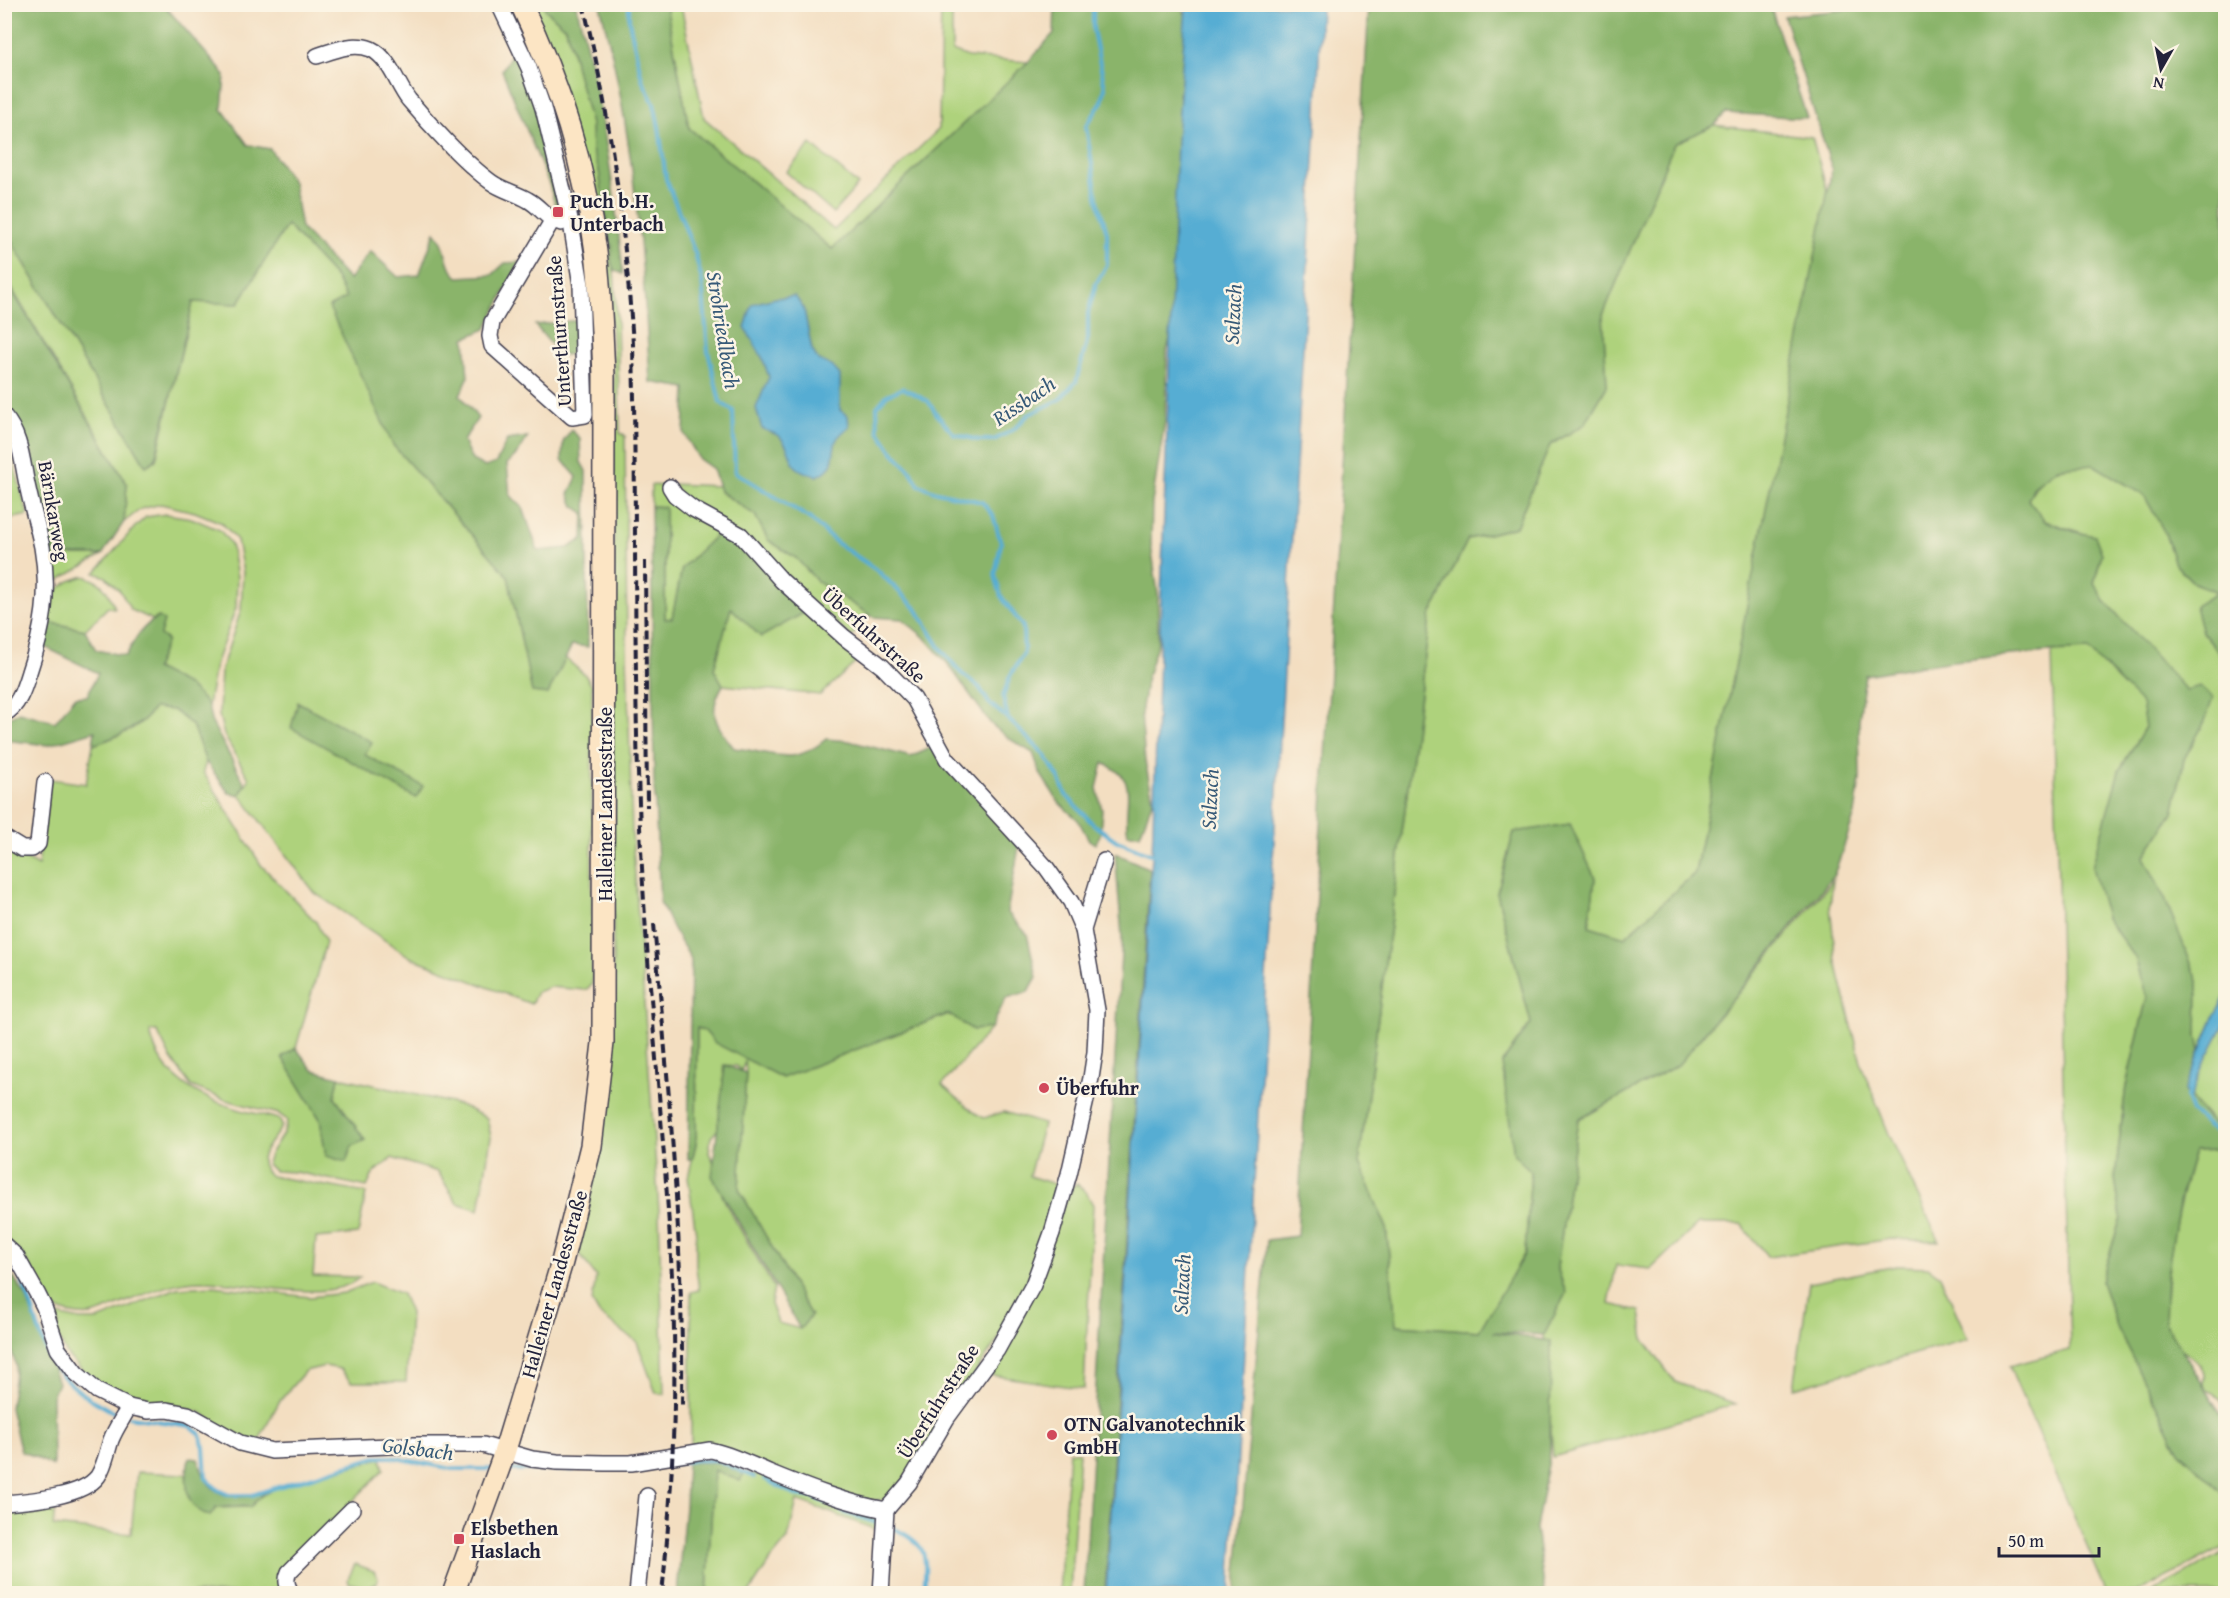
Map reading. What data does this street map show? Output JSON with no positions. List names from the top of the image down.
{
  "streets": {
    "main road": ["Halleiner Landesstraße"],
    "street": ["Unterthurnstraße", "Bärnkarweg", "Überfuhrstraße"]
  },
  "water": [
    "Salzach",
    "Strohriedlbach",
    "Rissbach",
    "Golsbach"
  ],
  "places": {
    "transit": ["Puch b.H. Unterbach", "Elsbethen Haslach"],
    "other": ["Überfuhr", "OTN Galvanotechnik GmbH"]
  },
  "scale_bar": "50 m",
  "north": "bottom"
}
